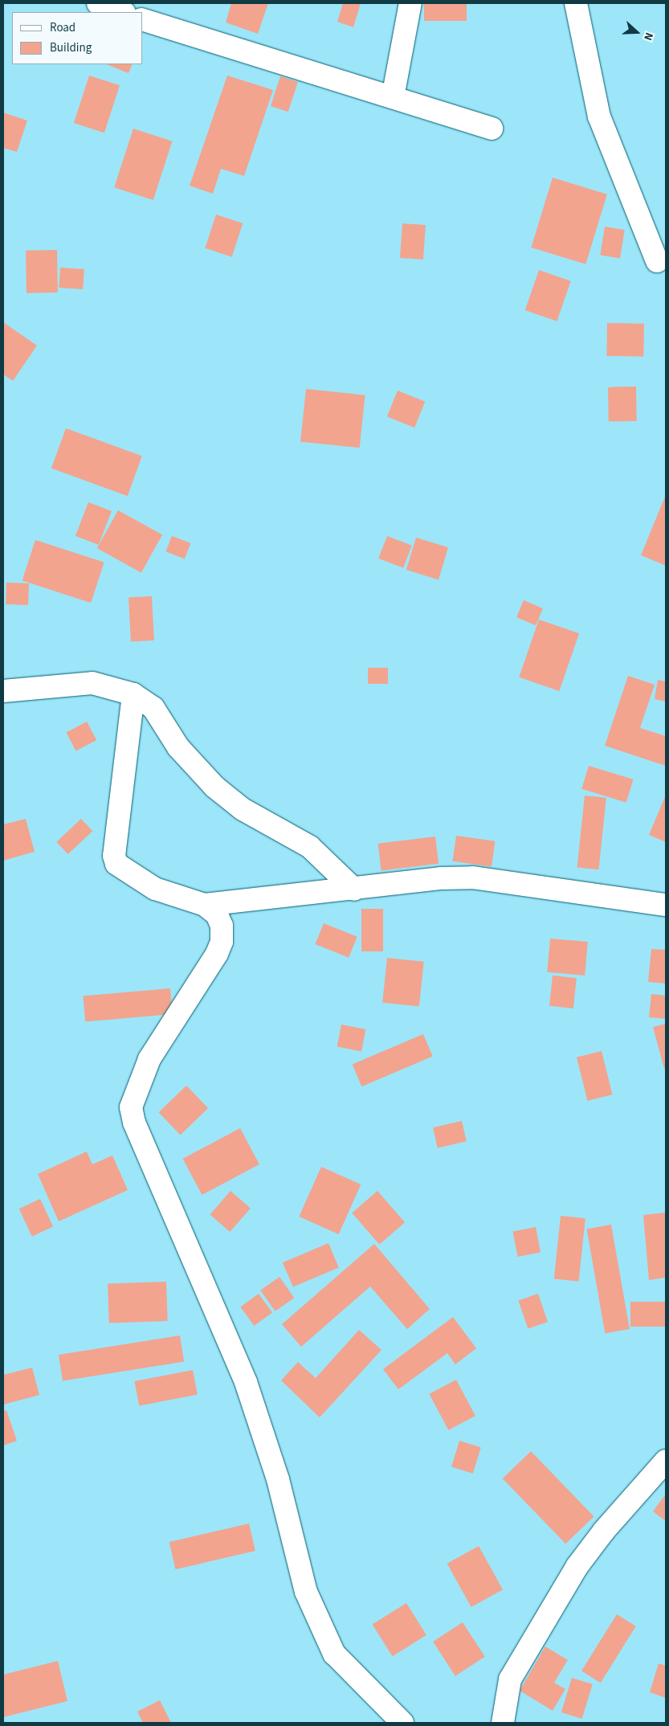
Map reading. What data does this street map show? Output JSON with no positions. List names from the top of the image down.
{
  "legend": ["Road", "Building"],
  "north": "right"
}
